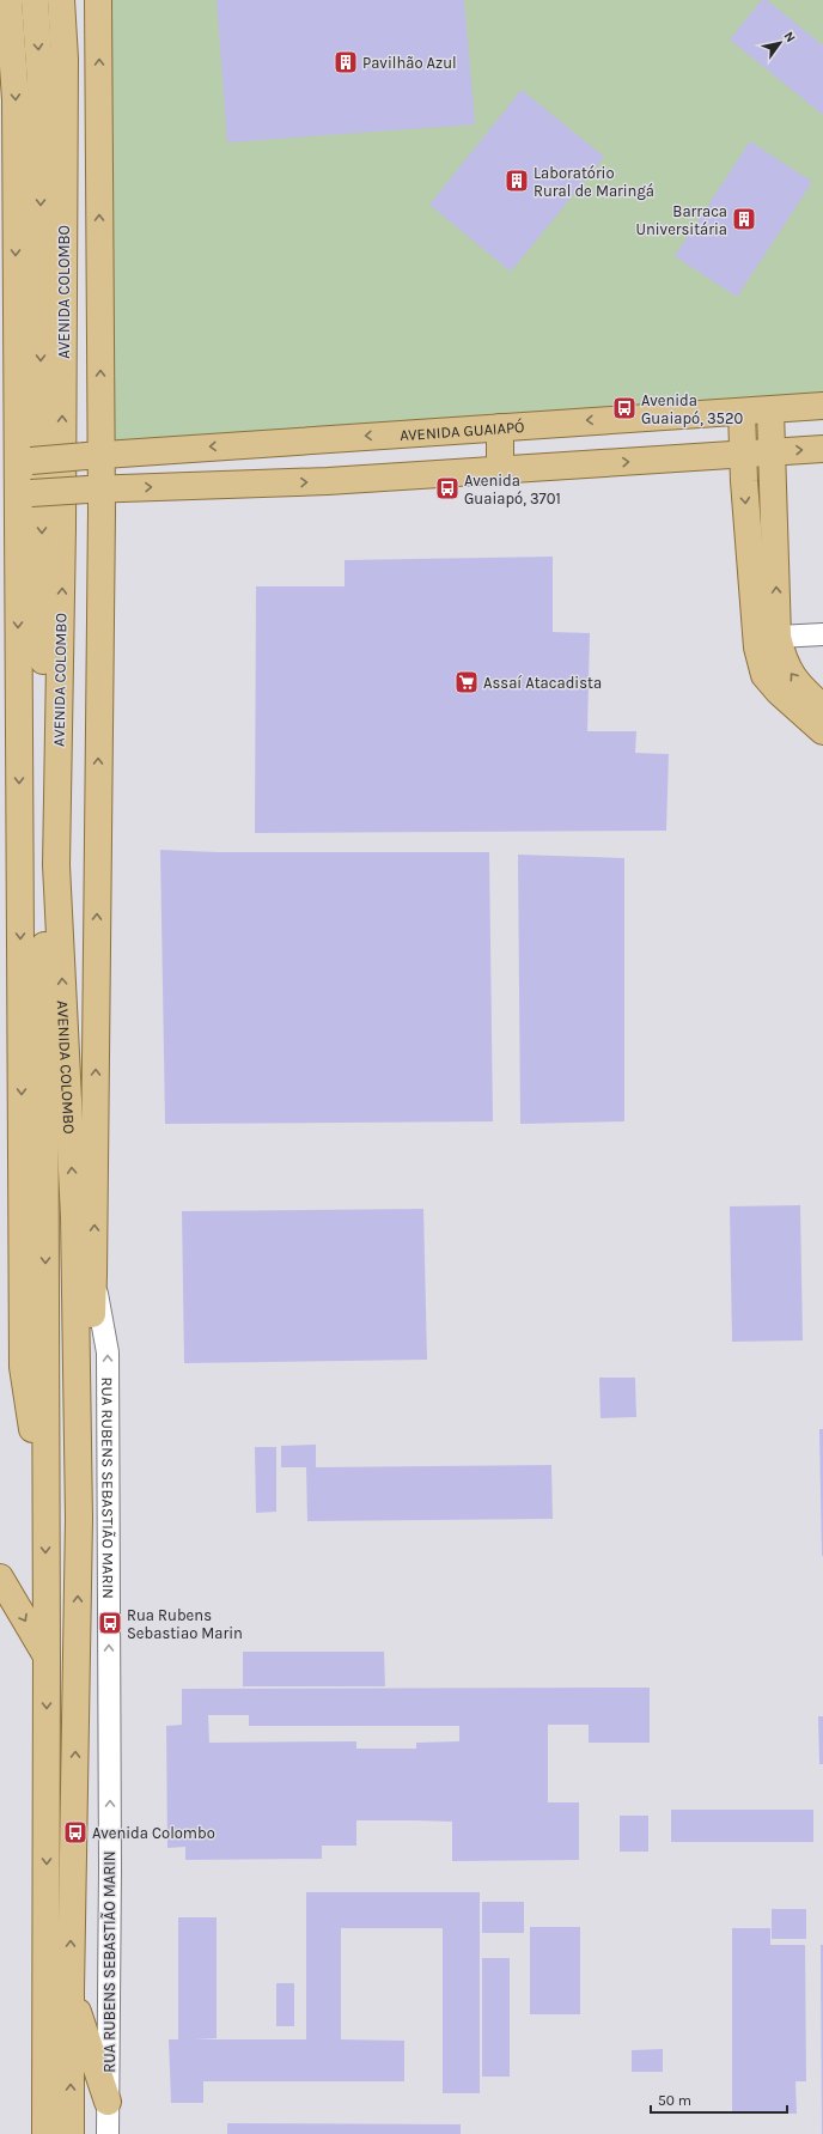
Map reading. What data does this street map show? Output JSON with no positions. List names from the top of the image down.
{
  "streets": {
    "main road": ["AVENIDA COLOMBO", "AVENIDA GUAIAPÓ"],
    "street": ["RUA RUBENS SEBASTIÃO MARIN"]
  },
  "one_way": ["RUA RUBENS SEBASTIÃO MARIN"],
  "places": {
    "building": ["Pavilhão Azul", "Laboratório Rural de Maringá", "Barraca Universitária"],
    "bus stop": [
      "Avenida Guaiapó, 3520",
      "Avenida Guaiapó, 3701",
      "Rua Rubens Sebastiao Marin",
      "Avenida Colombo"
    ],
    "supermarket": ["Assaí Atacadista"]
  },
  "scale_bar": "50 m",
  "north": "top right"
}
